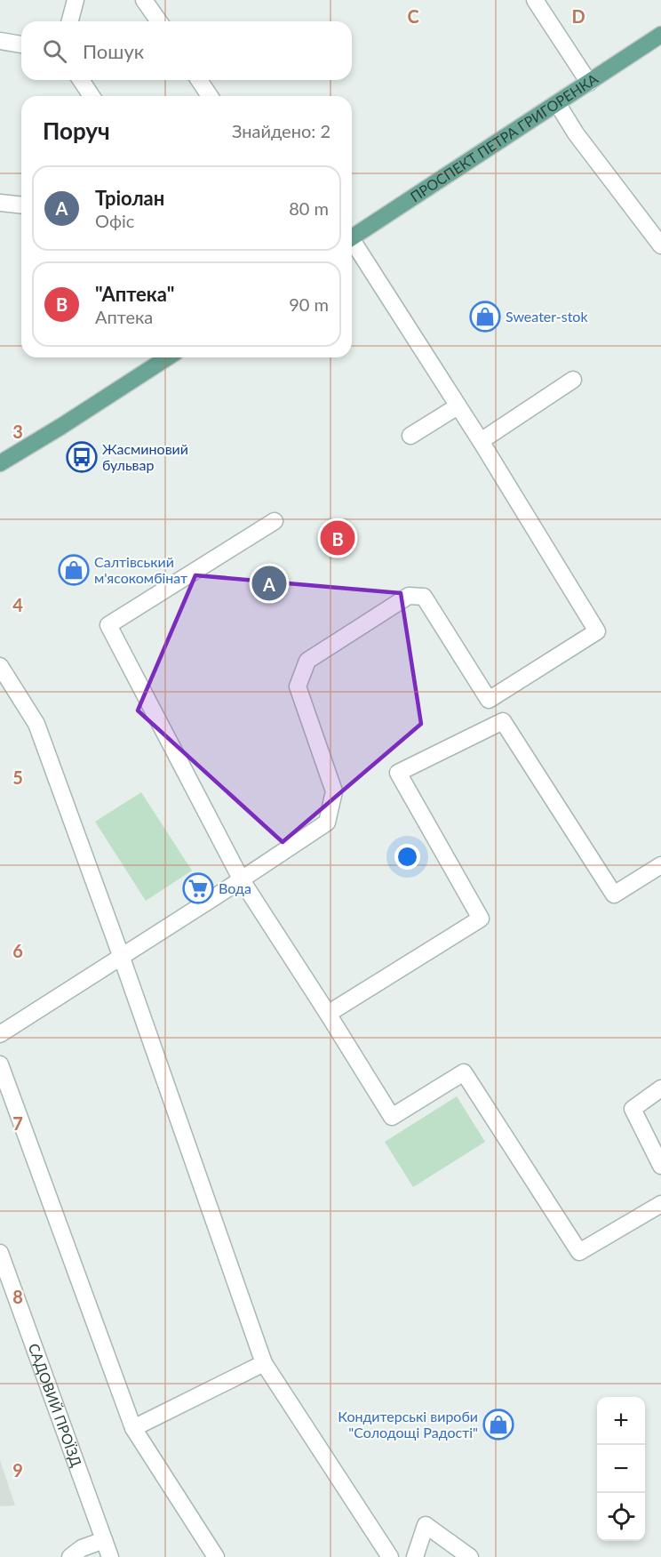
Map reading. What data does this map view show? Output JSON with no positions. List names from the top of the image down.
{
  "streets": {
    "main road": ["ПРОСПЕКТ ПЕТРА ГРИГОРЕНКА"],
    "street": ["САДОВИЙ ПРОЇЗД"]
  },
  "places": {
    "shop": ["Sweater-stok", "Салтівський м'ясокомбінат", "Кондитерські вироби \"Солодощі Радості\""],
    "bus stop": ["Жасминовий бульвар"],
    "supermarket": ["Вода"]
  },
  "page": {
    "search": "Пошук",
    "heading": ["Поруч", "Знайдено: 2"],
    "list": [
      {
        "mark": "A",
        "name": "Тріолан",
        "note": "Офіс",
        "value": "80 m"
      },
      {
        "mark": "B",
        "name": "\"Аптека\"",
        "note": "Аптека",
        "value": "90 m"
      }
    ],
    "pins": ["B", "A"],
    "map_buttons": ["+", "−"]
  },
  "grid": {
    "columns": ["C", "D"],
    "rows": [
      "3",
      "4",
      "5",
      "6",
      "7",
      "8",
      "9"
    ]
  }
}
